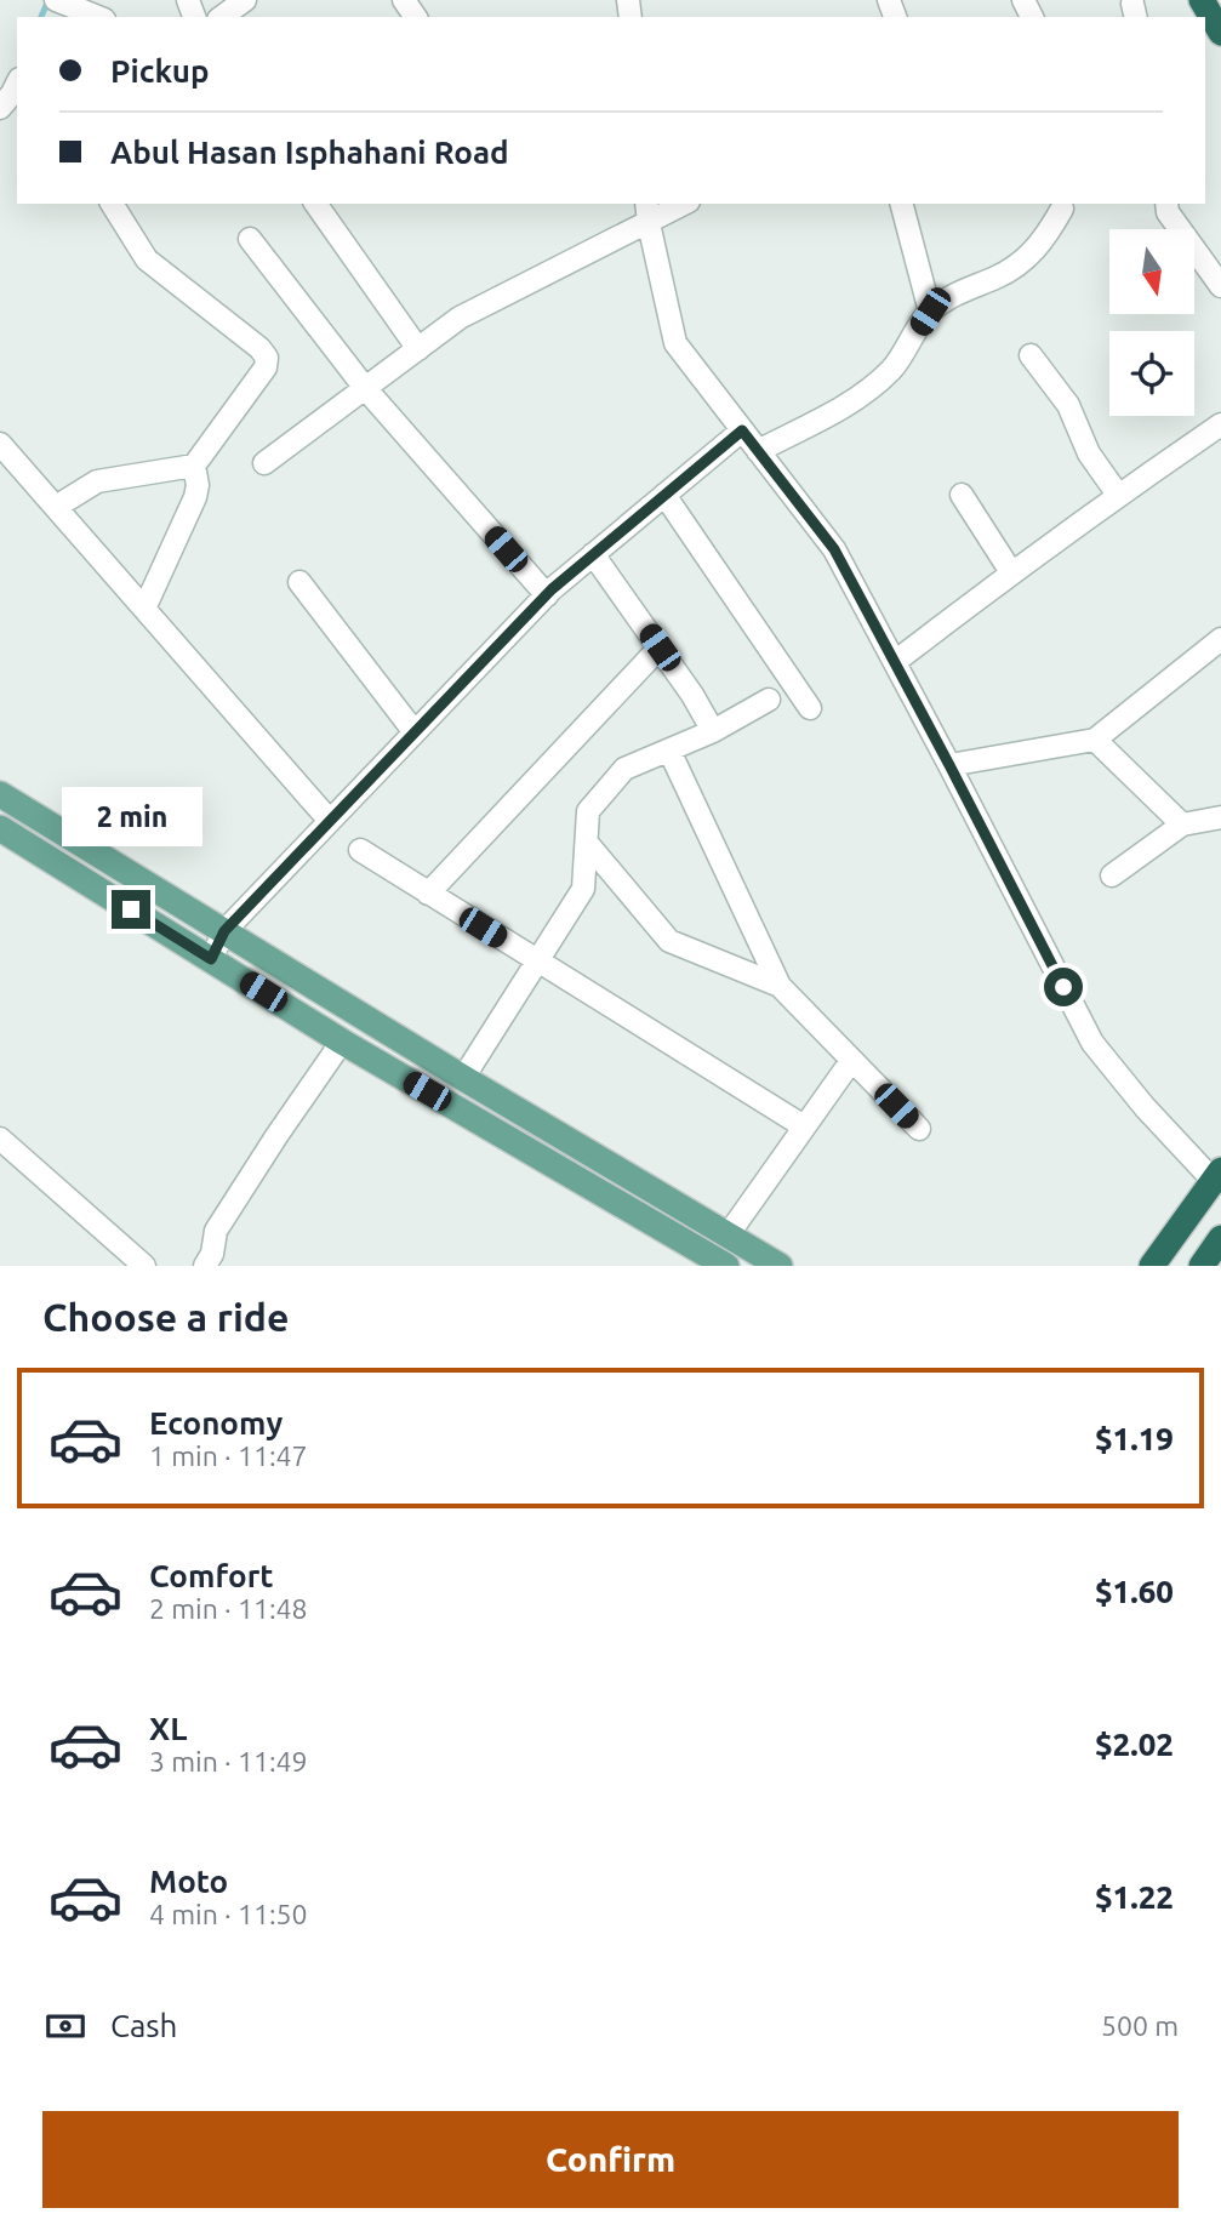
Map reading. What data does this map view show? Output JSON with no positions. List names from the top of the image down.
{
  "north": "bottom",
  "page": {
    "banner": ["Pickup", "Abul Hasan Isphahani Road"],
    "bubble": "2 min",
    "heading": "Choose a ride",
    "list": [
      {
        "name": "Economy",
        "note": "1 min · 11:47",
        "value": "$1.19"
      },
      {
        "name": "Comfort",
        "note": "2 min · 11:48",
        "value": "$1.60"
      },
      {
        "name": "XL",
        "note": "3 min · 11:49",
        "value": "$2.02"
      },
      {
        "name": "Moto",
        "note": "4 min · 11:50",
        "value": "$1.22"
      }
    ],
    "pay": ["Cash", "500 m"],
    "buttons": "Confirm"
  }
}
